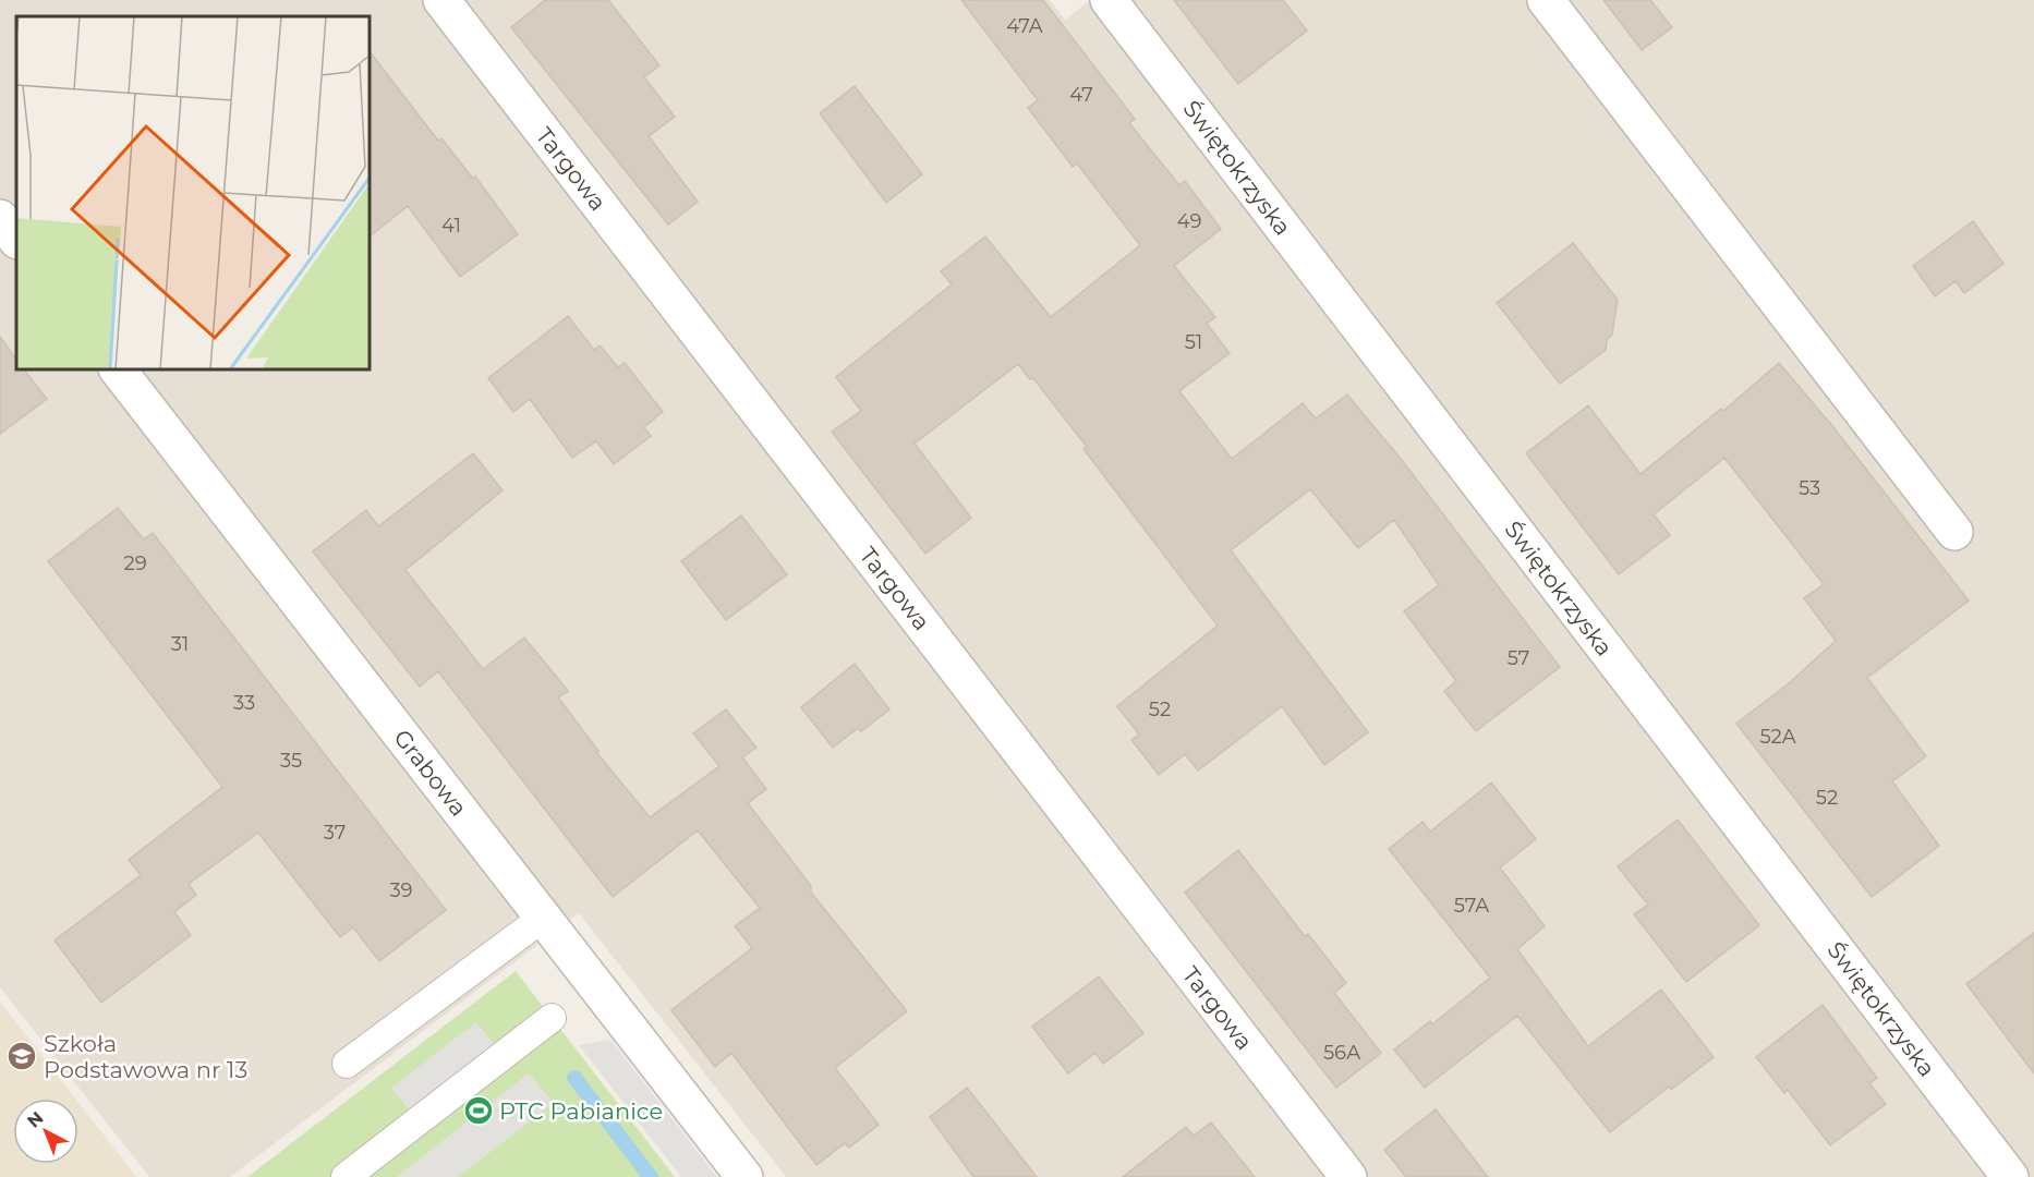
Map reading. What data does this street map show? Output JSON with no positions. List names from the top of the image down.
{
  "streets": {
    "street": ["Świętokrzyska", "Targowa", "Grabowa"]
  },
  "places": {
    "school or university": ["Szkoła Podstawowa nr 13"],
    "sports": ["PTC Pabianice"]
  },
  "house_numbers": [
    "47A",
    "47",
    "49",
    "41",
    "51",
    "53",
    "29",
    "31",
    "57",
    "33",
    "52",
    "52A",
    "35",
    "52",
    "37",
    "39",
    "57A",
    "56A"
  ],
  "north": "top left"
}
